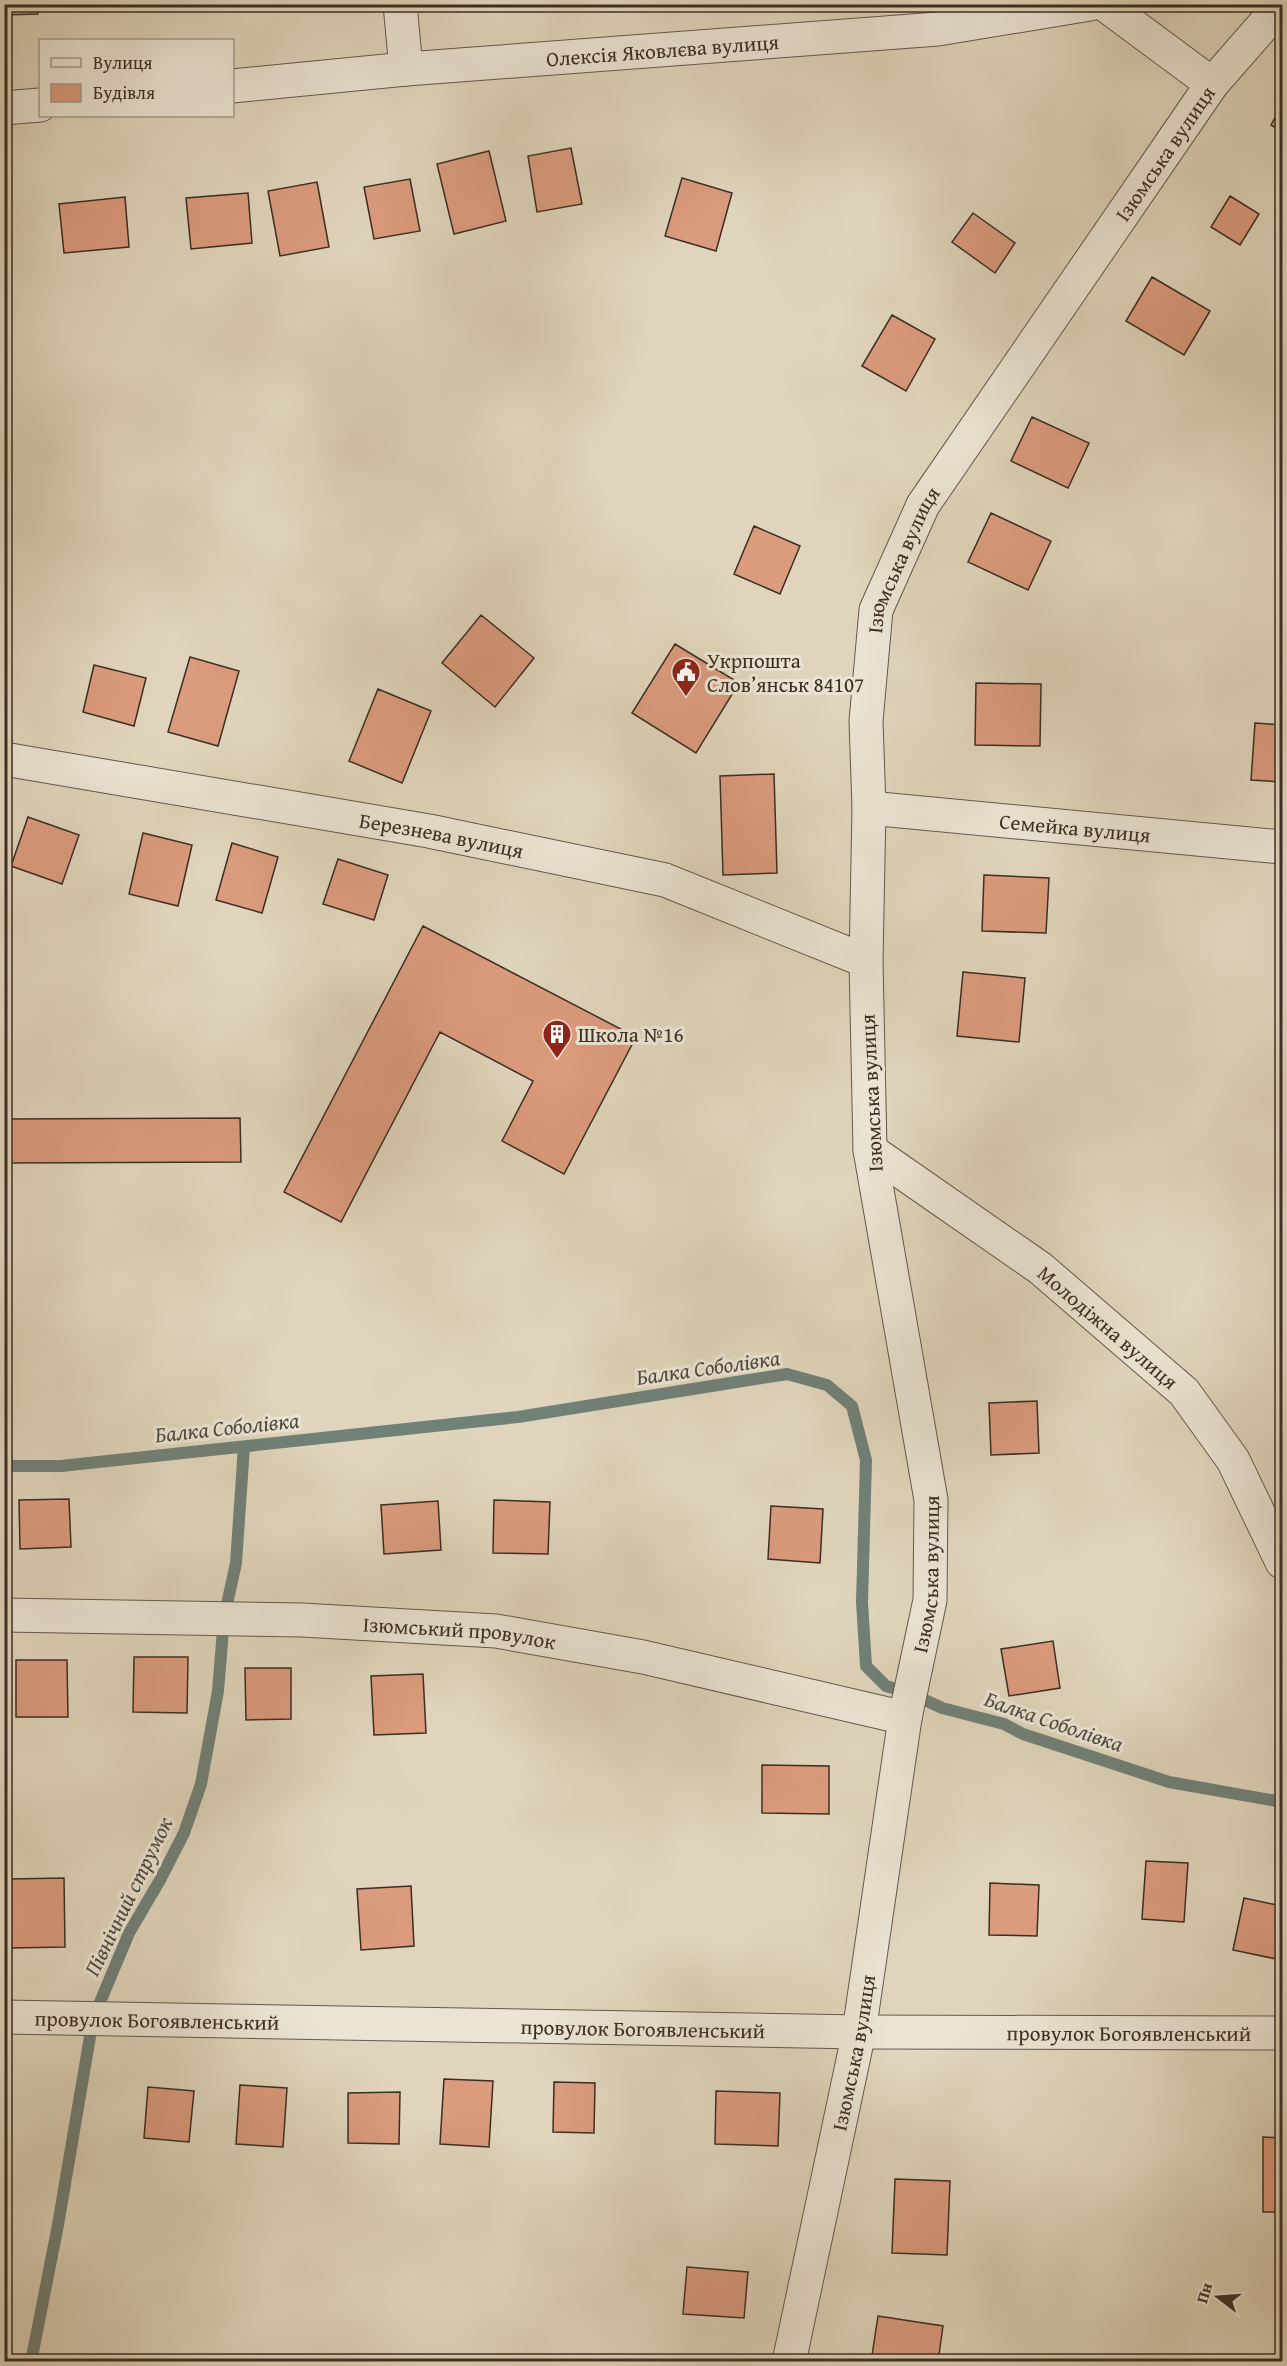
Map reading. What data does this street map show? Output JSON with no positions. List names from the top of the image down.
{
  "streets": {
    "street": [
      "Олексія Яковлєва вулиця",
      "Ізюмська вулиця",
      "Семейка вулиця",
      "Березнева вулиця",
      "Молодіжна вулиця",
      "Ізюмський провулок",
      "провулок Богоявленський"
    ]
  },
  "crossings": [
    ["Ізюмська вулиця", "Семейка вулиця"],
    ["Ізюмська вулиця", "Березнева вулиця"],
    ["Ізюмська вулиця", "Молодіжна вулиця"],
    ["Ізюмська вулиця", "Ізюмський провулок"],
    ["Ізюмська вулиця", "провулок Богоявленський"]
  ],
  "water": ["Балка Соболівка", "Північний струмок"],
  "places": {
    "public building": ["Укрпошта Слов’янськ 84107"],
    "building": ["Школа №16"]
  },
  "legend": ["Вулиця", "Будівля"],
  "north": "left"
}
